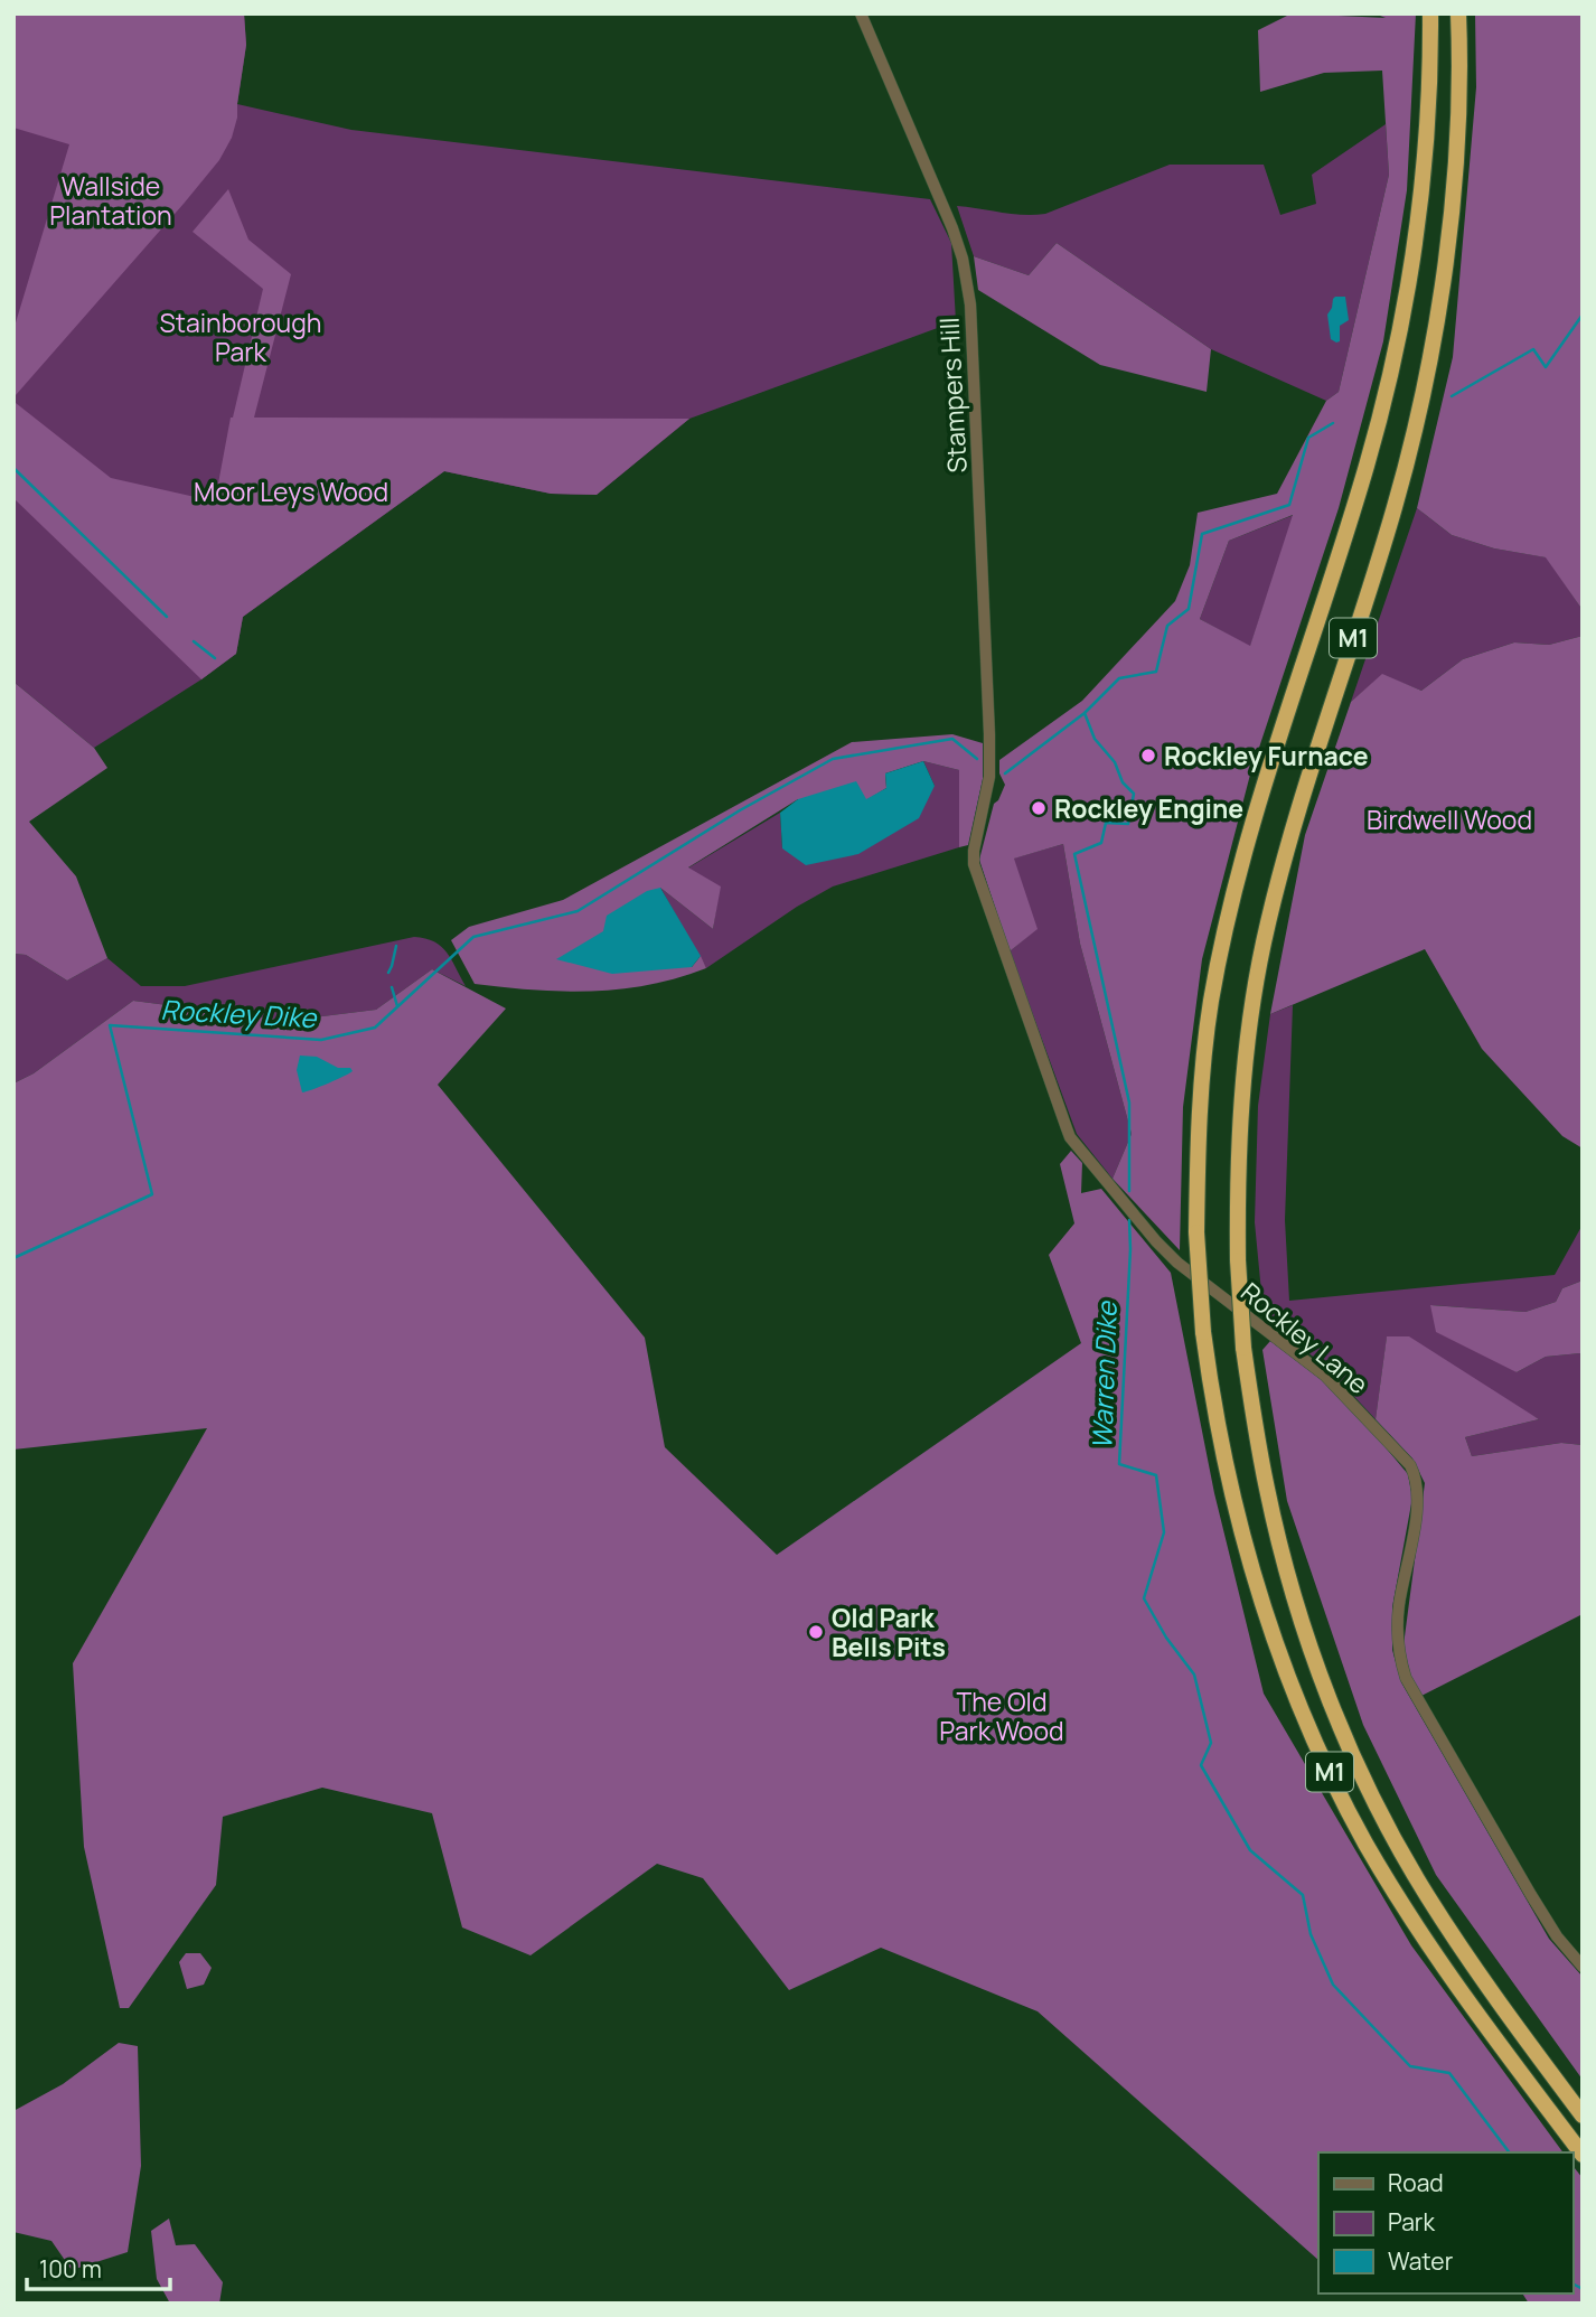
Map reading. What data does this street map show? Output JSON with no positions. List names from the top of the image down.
{
  "streets": {
    "highway": ["M1"],
    "street": ["Stampers Hill", "Rockley Lane"]
  },
  "crossings": [
    ["Stampers Hill", "Rockley Lane"]
  ],
  "water": ["Rockley Dike", "Warren Dike"],
  "parks": [
    "Wallside Plantation",
    "Stainborough Park",
    "Moor Leys Wood",
    "Birdwell Wood",
    "The Old Park Wood"
  ],
  "places": ["Rockley Furnace", "Rockley Engine", "Old Park Bells Pits"],
  "legend": ["Road", "Park", "Water"],
  "scale_bar": "100 m"
}
